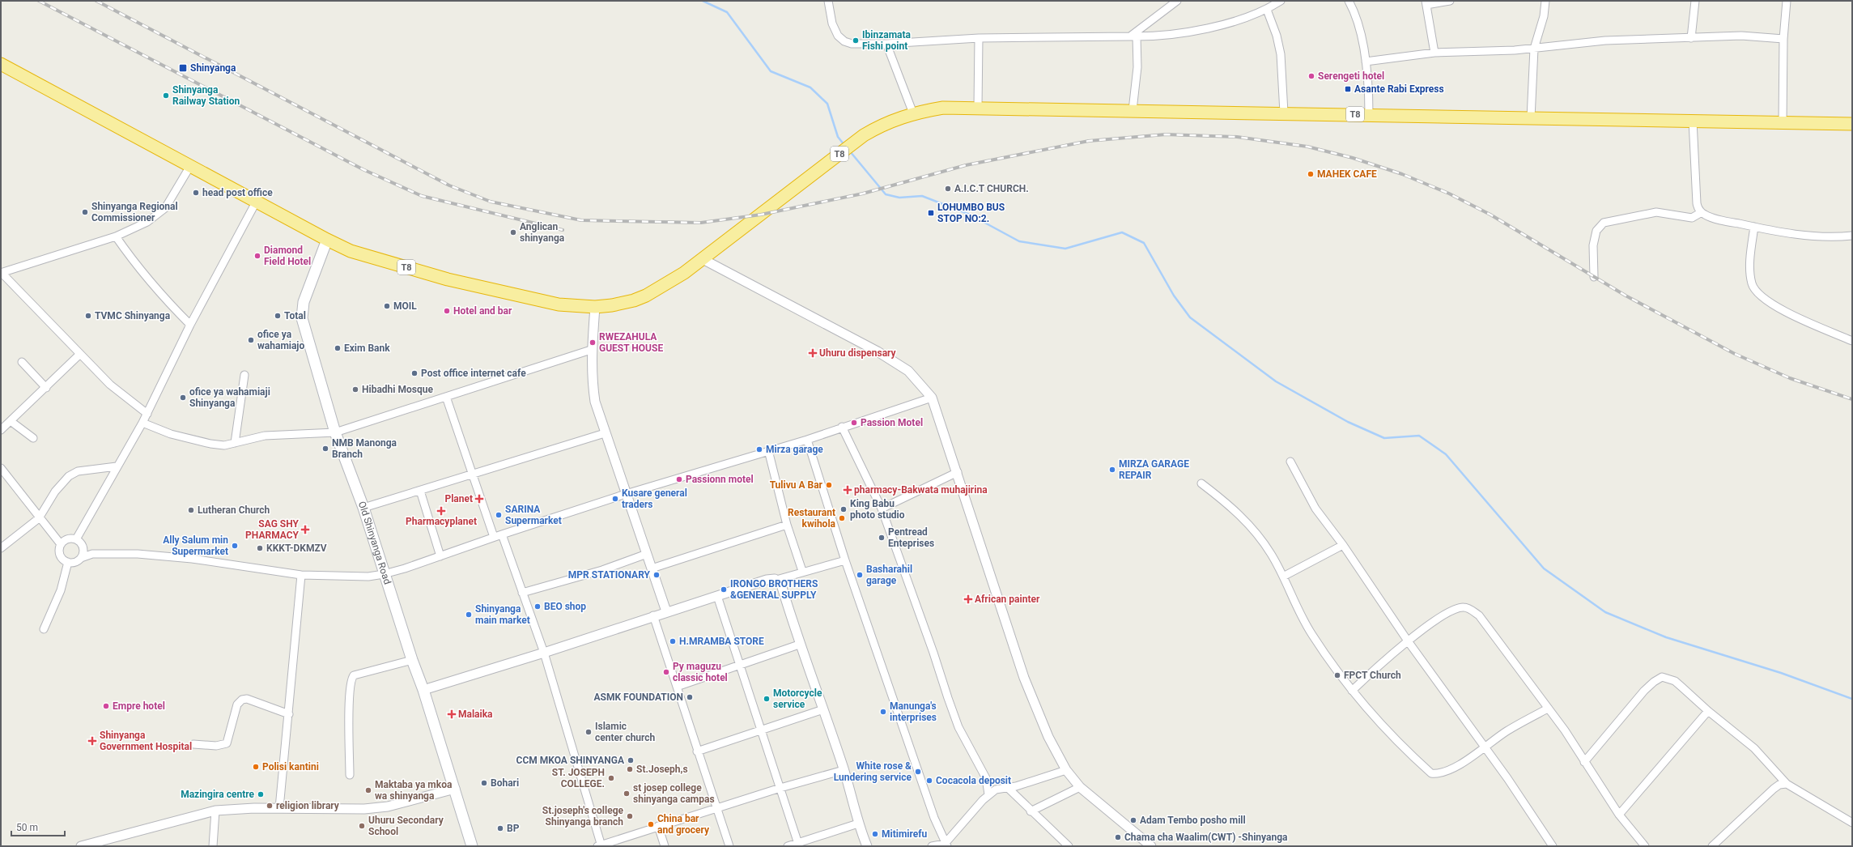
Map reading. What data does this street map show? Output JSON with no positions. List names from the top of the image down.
{
  "streets": {
    "highway": ["T8"],
    "main road": ["Old Shinyanga Road"]
  },
  "crossings": [
    ["T8", "Old Shinyanga Road"]
  ],
  "places": {
    "other": [
      "Ibinzamata Fishi point",
      "Serengeti hotel",
      "Shinyanga Railway Station",
      "MAHEK CAFE",
      "A.I.C.T CHURCH.",
      "head post office",
      "Shinyanga Regional Commissioner",
      "Anglican shinyanga",
      "Diamond Field Hotel",
      "MOIL",
      "Hotel and bar",
      "TVMC Shinyanga",
      "Total",
      "ofice ya wahamiajo",
      "RWEZAHULA GUEST HOUSE",
      "Exim Bank",
      "Post office internet cafe",
      "Hibadhi Mosque",
      "ofice ya wahamiaji Shinyanga",
      "Passion Motel",
      "NMB Manonga Branch",
      "Mirza garage",
      "MIRZA GARAGE REPAIR",
      "Passionn motel",
      "Tulivu A Bar",
      "Kusare general traders",
      "King Babu photo studio",
      "Lutheran Church",
      "SARINA Supermarket",
      "Restaurant kwihola",
      "Pentread Enteprises",
      "Ally Salum min Supermarket",
      "KKKT-DKMZV",
      "MPR STATIONARY",
      "Basharahil garage",
      "IRONGO BROTHERS &GENERAL SUPPLY",
      "BEO shop",
      "Shinyanga main market",
      "H.MRAMBA STORE",
      "Py maguzu classic hotel",
      "FPCT Church",
      "ASMK FOUNDATION",
      "Motorcycle service",
      "Empre hotel",
      "Manunga's interprises",
      "Islamic center church",
      "CCM MKOA SHINYANGA",
      "Polisi kantini",
      "St.Joseph,s",
      "White rose & Lundering service",
      "ST. JOSEPH COLLEGE.",
      "Cocacola deposit",
      "Bohari",
      "Maktaba ya mkoa wa shinyanga",
      "st josep college shinyanga campas",
      "Mazingira centre",
      "religion library",
      "St.joseph's college Shinyanga branch",
      "Adam Tembo posho mill",
      "China bar and grocery",
      "Uhuru Secondary School",
      "BP",
      "Mitimirefu",
      "Chama cha Waalim(CWT) -Shinyanga"
    ],
    "transit": ["Shinyanga", "Asante Rabi Express", "LOHUMBO BUS STOP NO:2."],
    "health": [
      "Uhuru dispensary",
      "pharmacy-Bakwata muhajirina",
      "Planet",
      "Pharmacyplanet",
      "SAG SHY PHARMACY",
      "African painter",
      "Malaika",
      "Shinyanga Government Hospital"
    ]
  },
  "scale_bar": "50 m"
}
